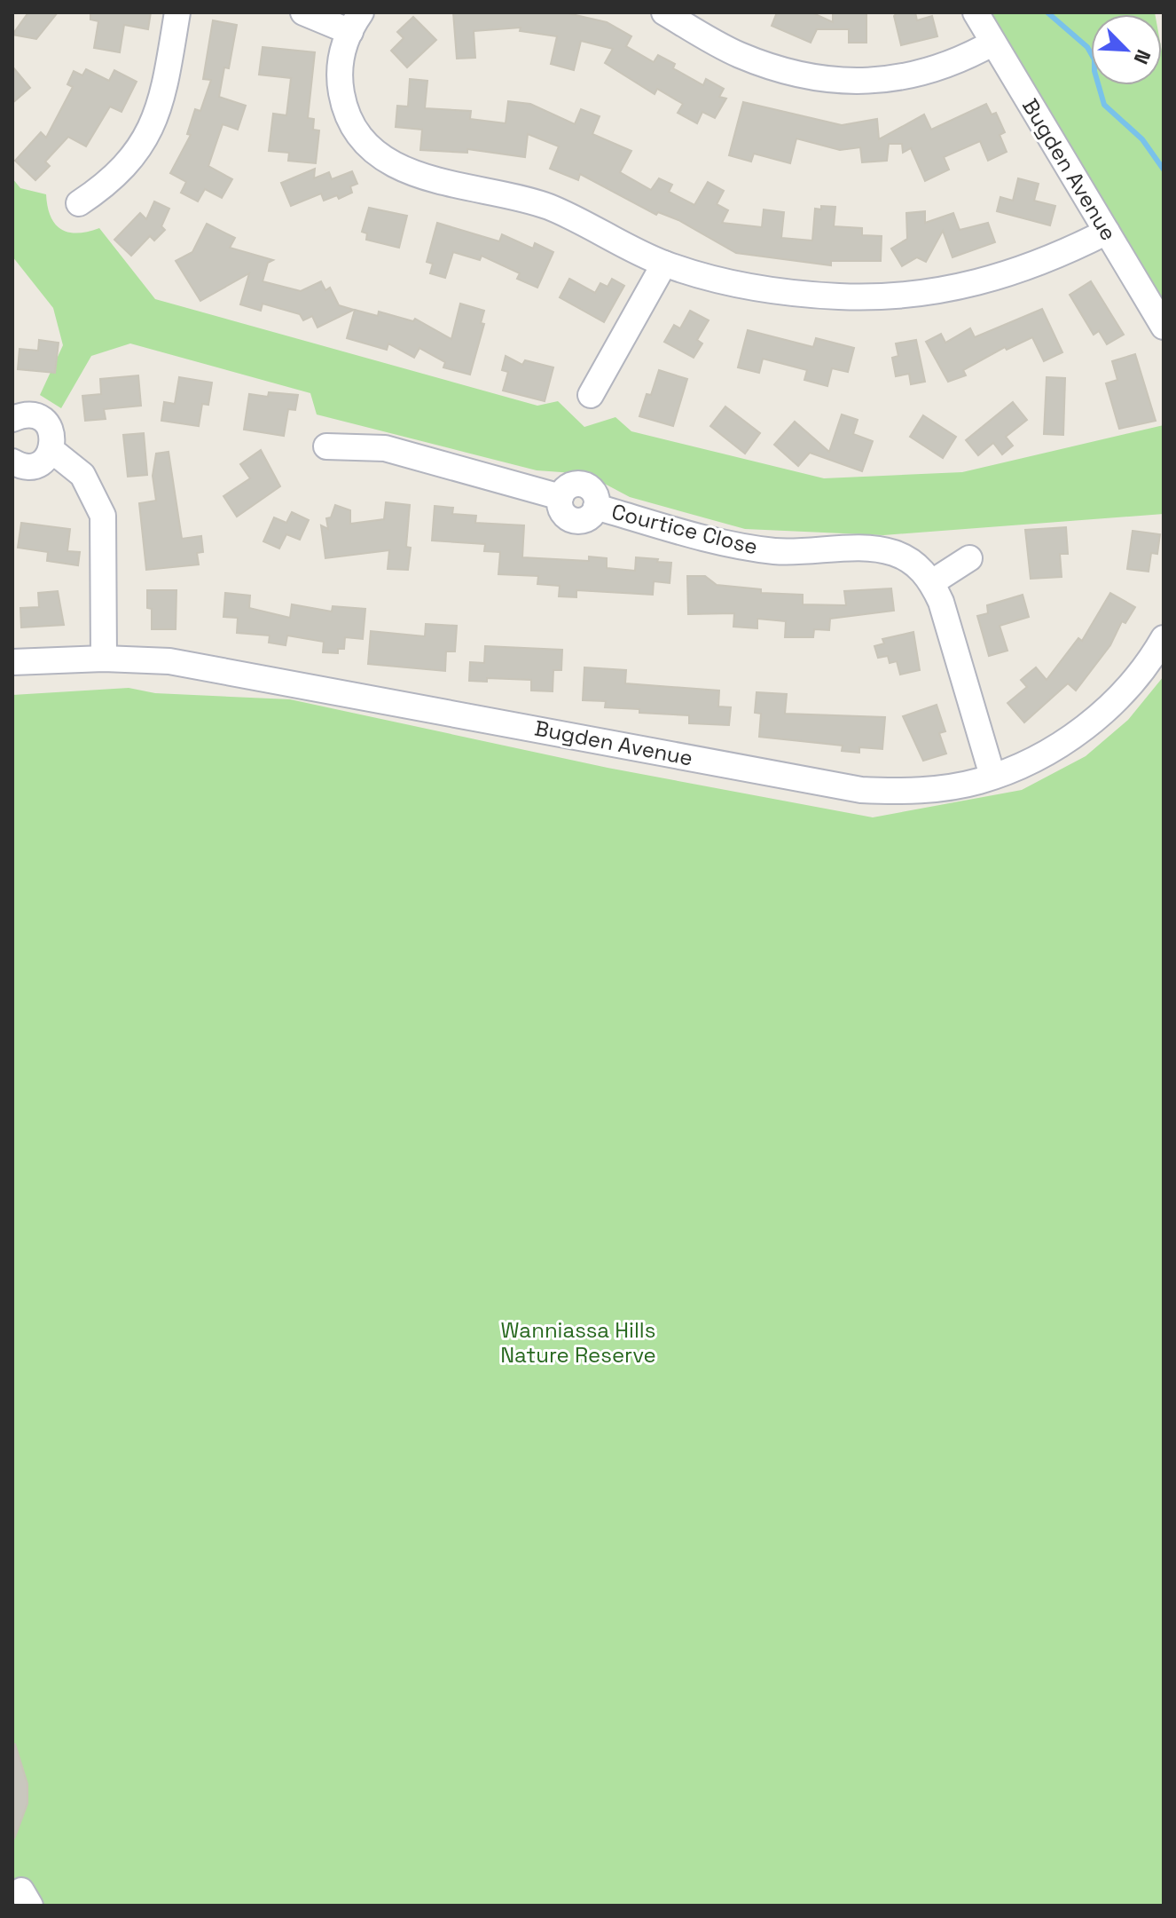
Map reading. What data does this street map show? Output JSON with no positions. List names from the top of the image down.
{
  "streets": {
    "street": ["Bugden Avenue", "Courtice Close"]
  },
  "crossings": [
    ["Bugden Avenue", "Courtice Close"]
  ],
  "parks": ["Wanniassa Hills Nature Reserve"],
  "north": "bottom right"
}
